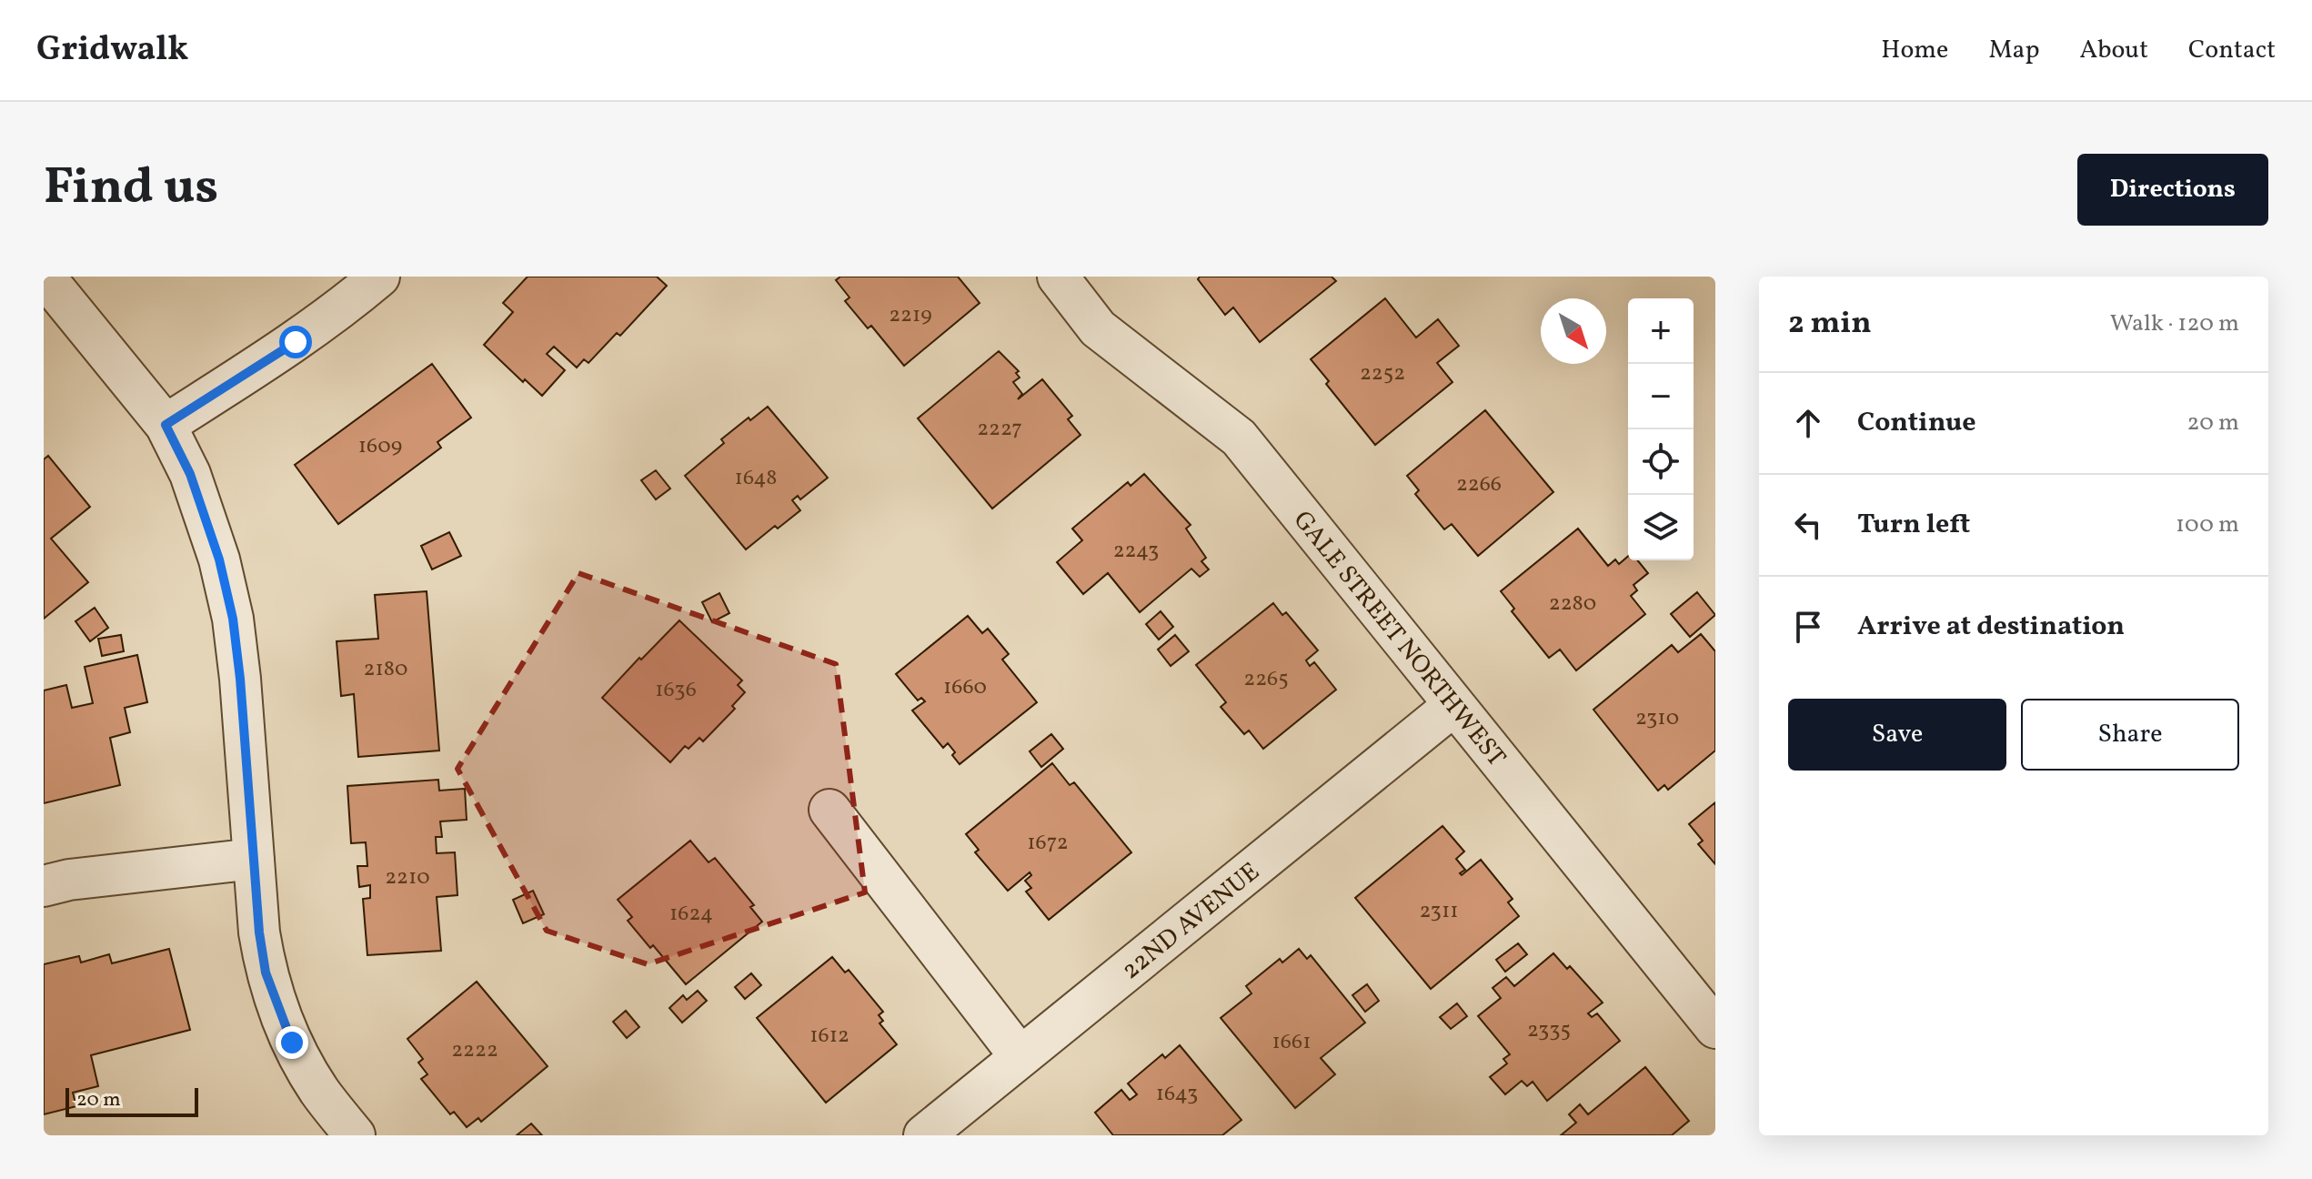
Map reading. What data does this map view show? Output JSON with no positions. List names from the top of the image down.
{
  "streets": {
    "street": ["GALE STREET NORTHWEST", "22ND AVENUE"]
  },
  "crossings": [
    ["GALE STREET NORTHWEST", "22ND AVENUE"]
  ],
  "house_numbers": [
    "2219",
    "2252",
    "2227",
    "1609",
    "1648",
    "2266",
    "2243",
    "2280",
    "2180",
    "2265",
    "1660",
    "1636",
    "2310",
    "1672",
    "2210",
    "2311",
    "1624",
    "2335",
    "1612",
    "1661",
    "2222",
    "1643"
  ],
  "scale_bar": "20 m",
  "north": "bottom right",
  "page": {
    "header": "Gridwalk",
    "nav": [
      "Home",
      "Map",
      "About",
      "Contact"
    ],
    "title": "Find us",
    "buttons": [
      "Directions",
      ["Save", "Share"]
    ],
    "heading": ["2 min", "Walk · 120 m"],
    "map_buttons": ["+", "−"],
    "list": [
      ["Continue", "20 m"],
      ["Turn left", "100 m"],
      "Arrive at destination"
    ],
    "scale": "20 m"
  }
}
